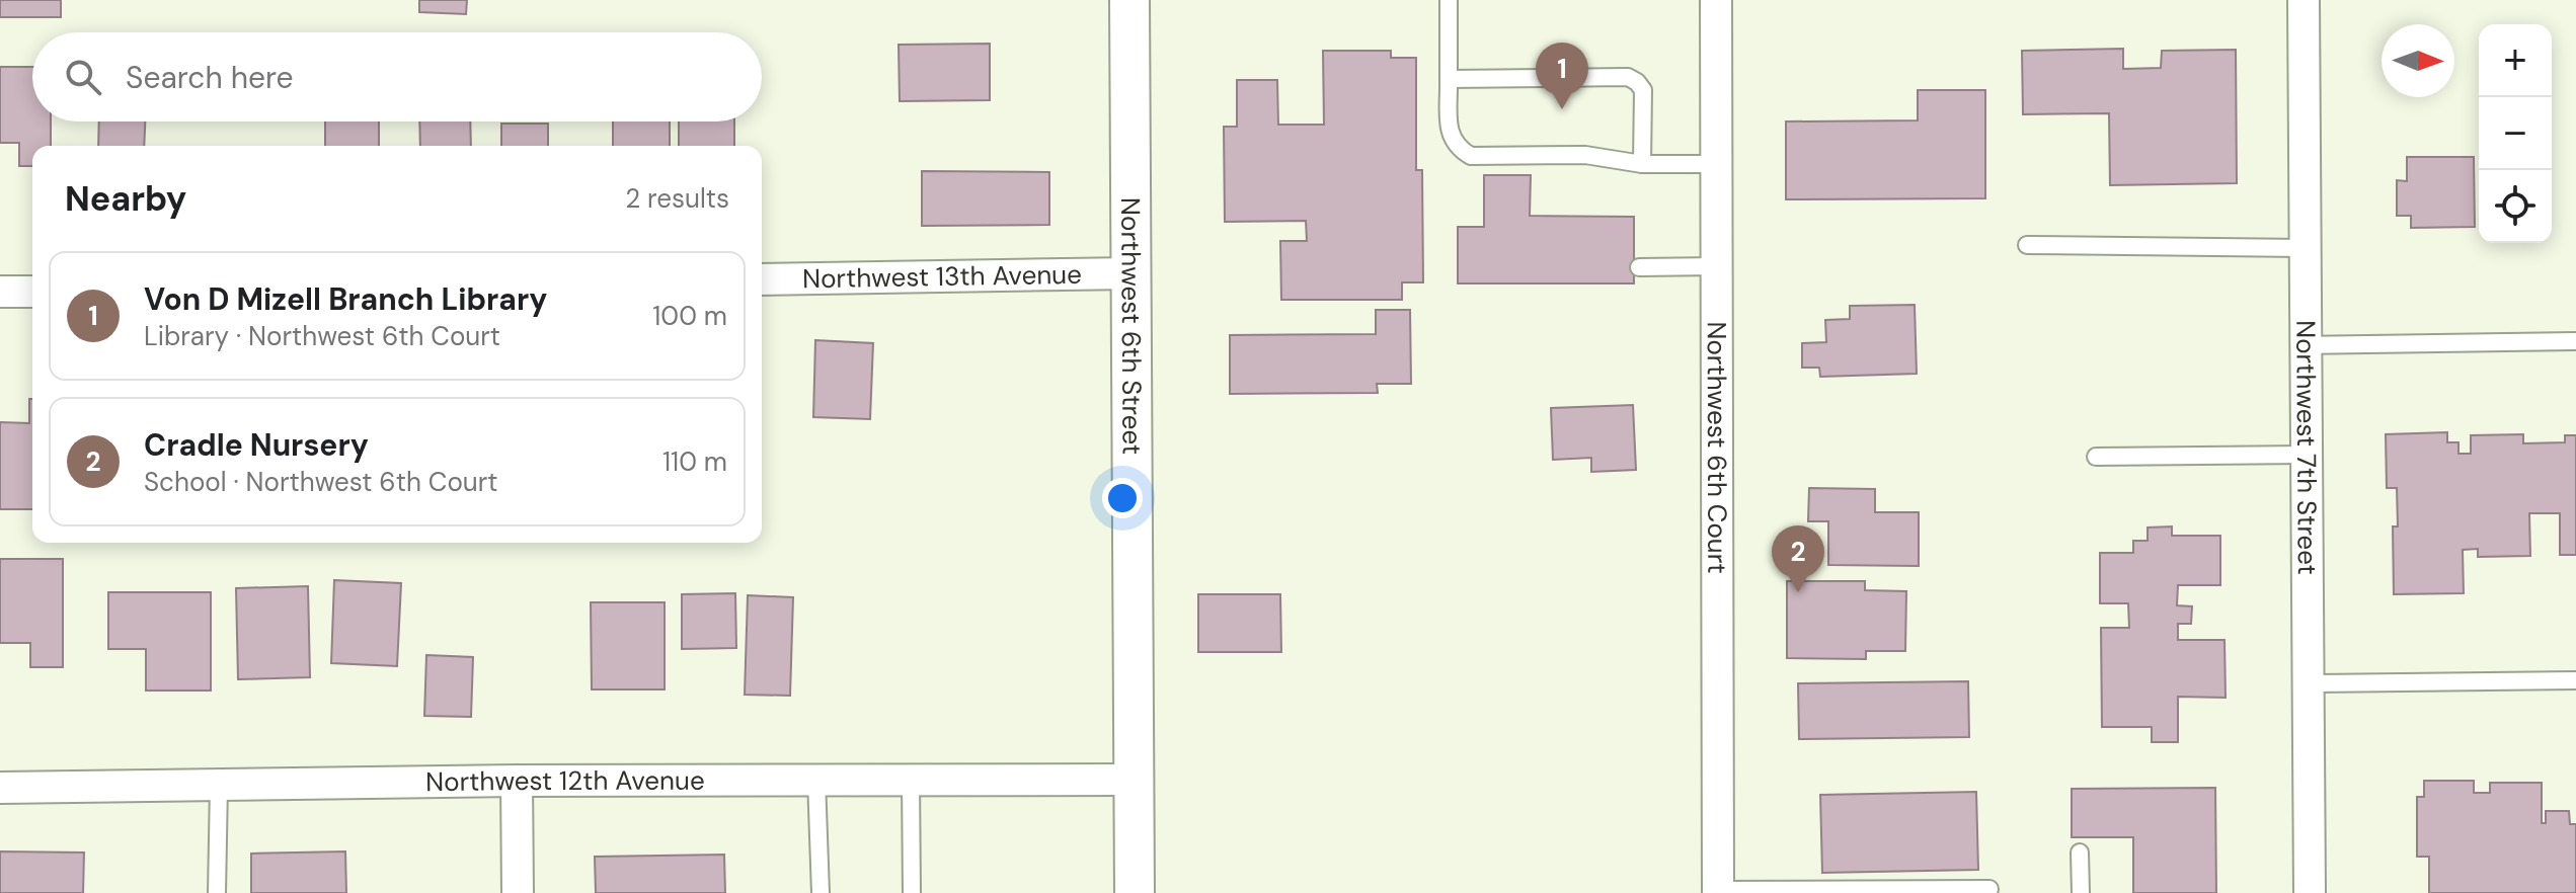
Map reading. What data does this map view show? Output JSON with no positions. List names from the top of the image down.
{
  "streets": {
    "street": [
      "Northwest 13th Avenue",
      "Northwest 6th Street",
      "Northwest 6th Court",
      "Northwest 7th Street",
      "Northwest 12th Avenue"
    ]
  },
  "crossings": [
    ["Northwest 13th Avenue", "Northwest 6th Street"],
    ["Northwest 6th Street", "Northwest 12th Avenue"]
  ],
  "north": "right",
  "page": {
    "map_buttons": ["+", "−"],
    "search": "Search here",
    "pins": ["1", "2"],
    "heading": ["Nearby", "2 results"],
    "list": [
      {
        "mark": "1",
        "name": "Von D Mizell Branch Library",
        "note": "Library · Northwest 6th Court",
        "value": "100 m"
      },
      {
        "mark": "2",
        "name": "Cradle Nursery",
        "note": "School · Northwest 6th Court",
        "value": "110 m"
      }
    ]
  }
}
